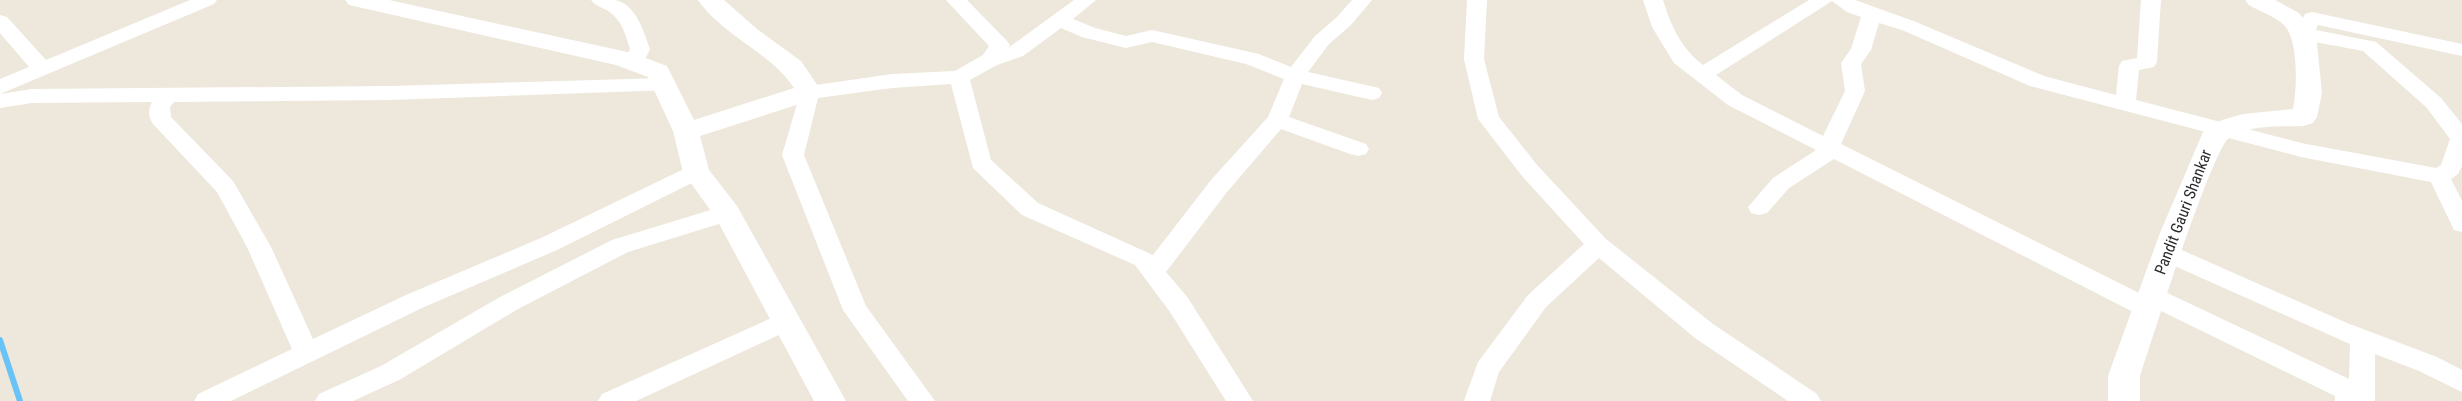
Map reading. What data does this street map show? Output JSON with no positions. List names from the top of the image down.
{
  "streets": {
    "street": ["Pandit Gauri Shankar"]
  }
}
